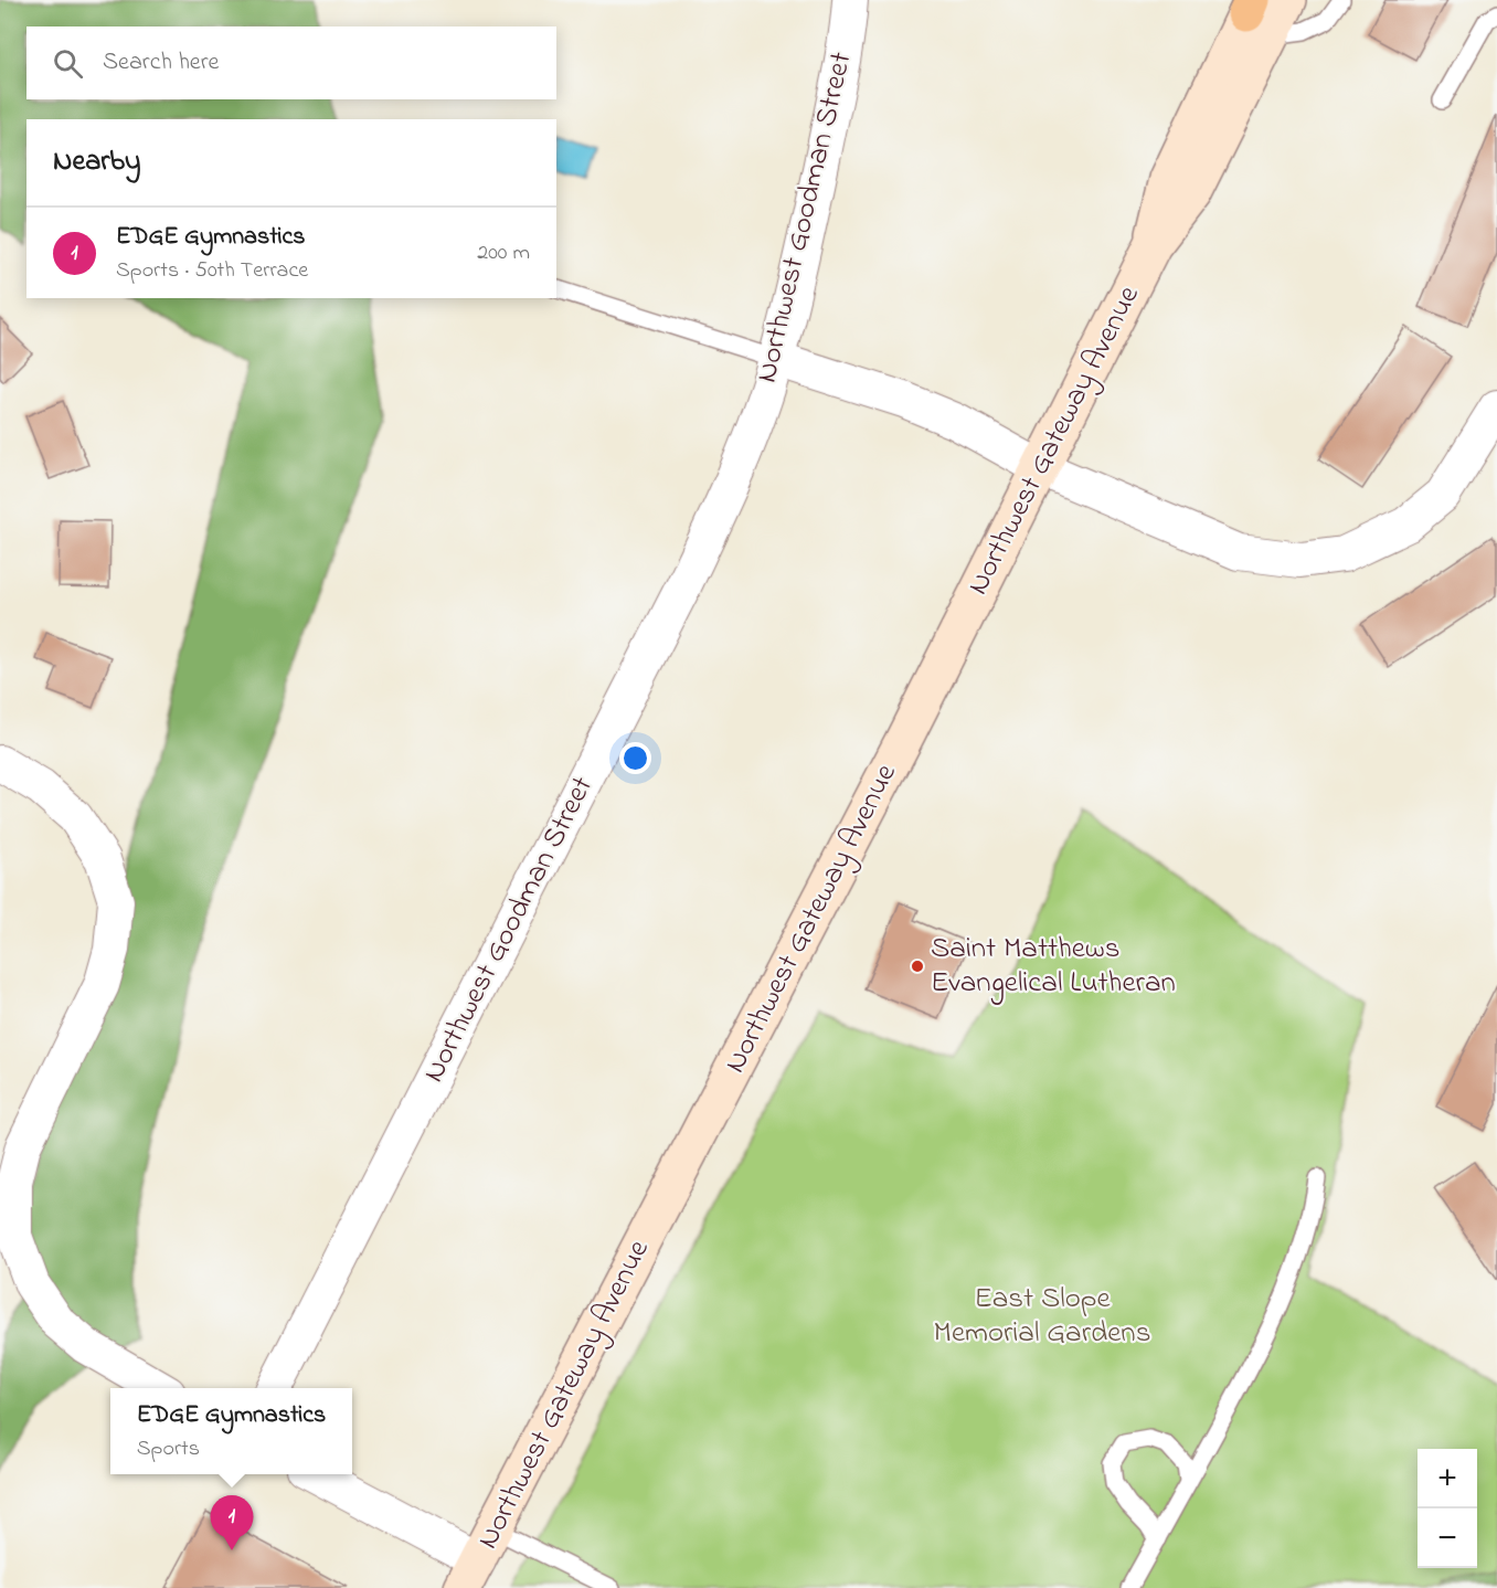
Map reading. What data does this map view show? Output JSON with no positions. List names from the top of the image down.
{
  "streets": {
    "main road": ["Northwest Gateway Avenue"],
    "street": ["Northwest Goodman Street"]
  },
  "parks": ["East Slope Memorial Gardens"],
  "places": ["Saint Matthews Evangelical Lutheran"],
  "page": {
    "search": "Search here",
    "heading": "Nearby",
    "list": [
      {
        "mark": "1",
        "name": "EDGE Gymnastics",
        "note": "Sports · 50th Terrace",
        "value": "200 m"
      }
    ],
    "popup": ["EDGE Gymnastics", "Sports"],
    "map_buttons": ["+", "−"],
    "pins": "1"
  }
}
